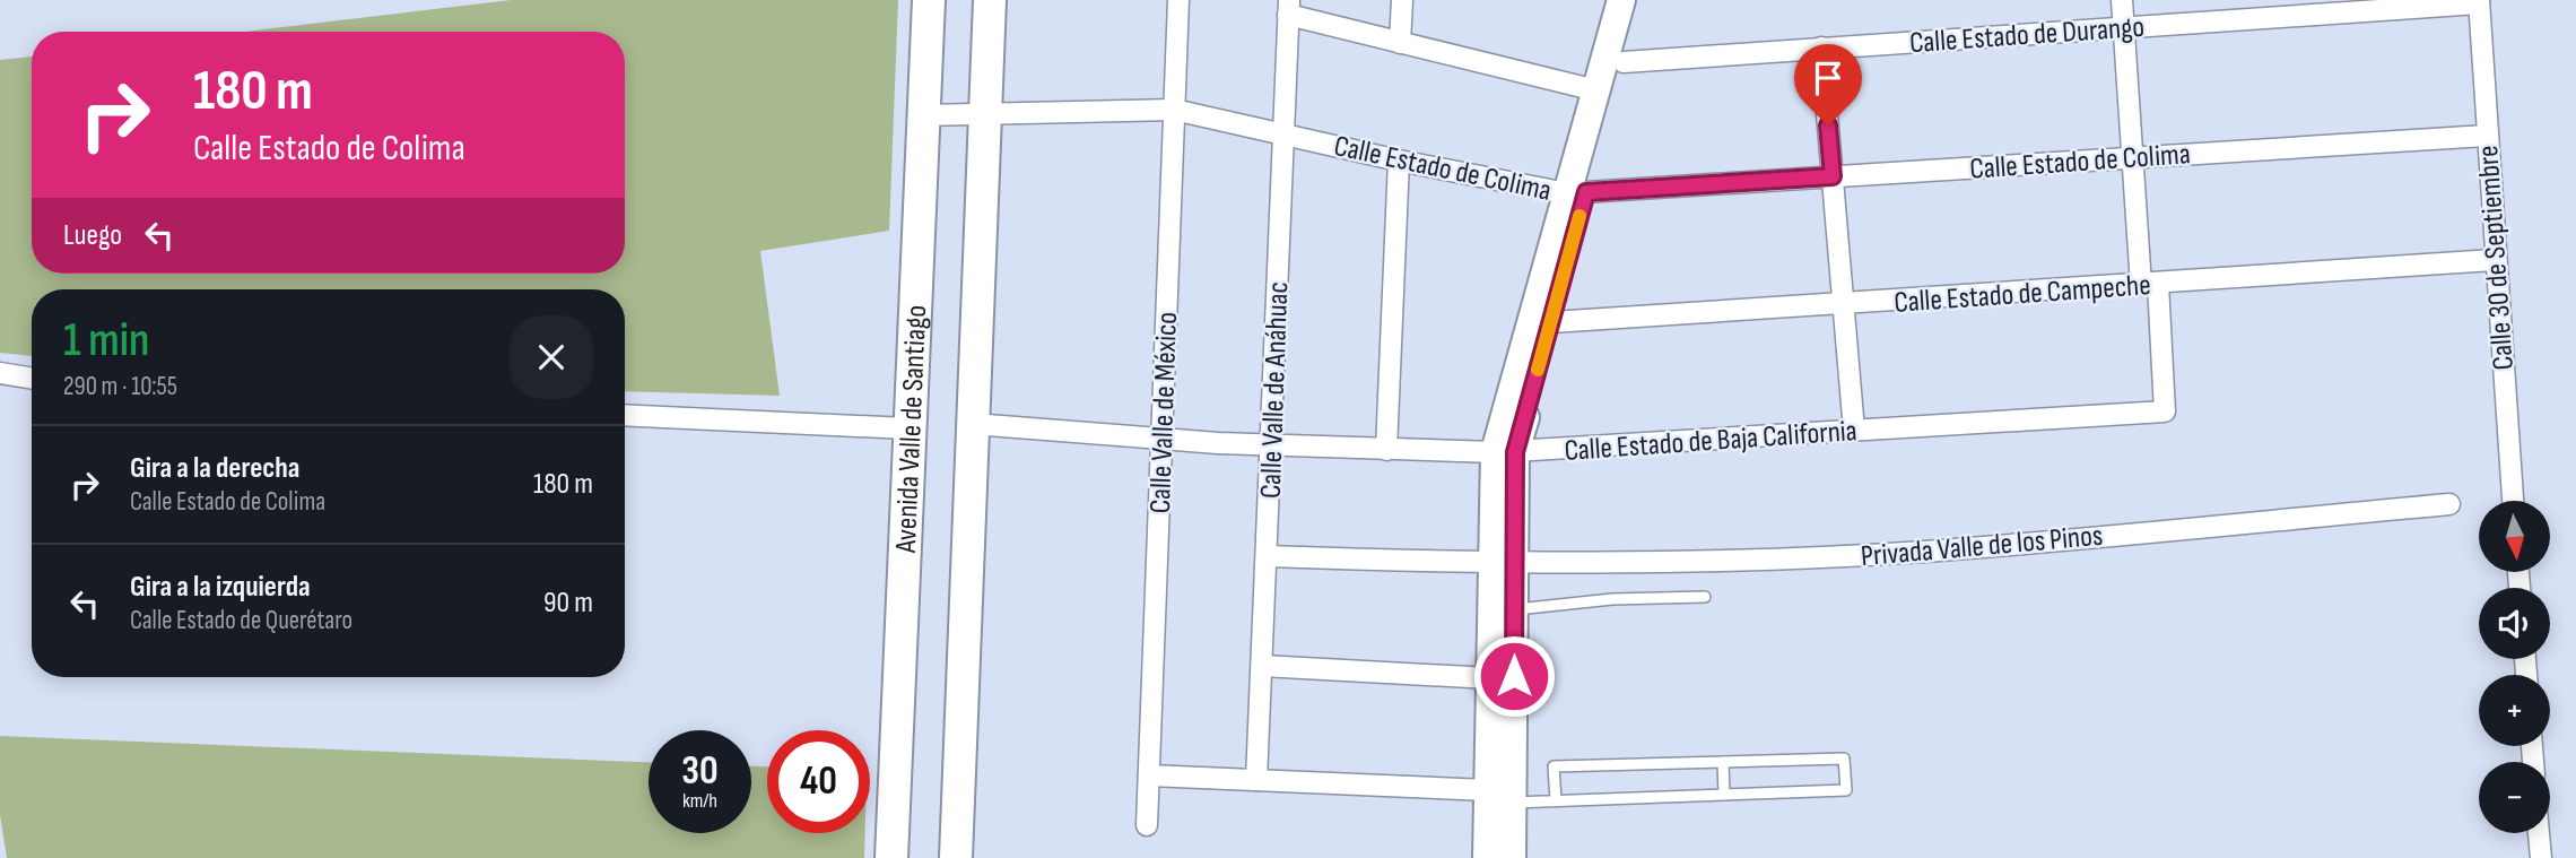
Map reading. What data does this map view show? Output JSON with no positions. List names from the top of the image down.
{
  "streets": {
    "main road": ["Avenida Valle de Santiago"],
    "street": [
      "Calle Estado de Durango",
      "Calle Estado de Colima",
      "Calle 30 de Septiembre",
      "Calle Estado de Campeche",
      "Calle Valle de Anáhuac",
      "Calle Valle de México",
      "Calle Estado de Baja California",
      "Privada Valle de los Pinos"
    ]
  },
  "crossings": [
    ["Calle Estado de Durango", "Calle 30 de Septiembre"],
    ["Calle Estado de Colima", "Calle 30 de Septiembre"],
    ["Calle Estado de Colima", "Calle Valle de Anáhuac"],
    ["Calle Estado de Colima", "Calle Valle de México"],
    ["Calle Estado de Colima", "Avenida Valle de Santiago"],
    ["Calle 30 de Septiembre", "Calle Estado de Campeche"],
    ["Calle Estado de Campeche", "Calle Estado de Baja California"],
    ["Calle Valle de Anáhuac", "Calle Estado de Baja California"],
    ["Calle Valle de Anáhuac", "Privada Valle de los Pinos"],
    ["Calle Valle de México", "Calle Estado de Baja California"]
  ],
  "north": "bottom",
  "page": {
    "turn": ["180 m", "Calle Estado de Colima"],
    "then": "Luego",
    "heading": ["1 min", "290 m · 10:55"],
    "list": [
      {
        "name": "Gira a la derecha",
        "note": "Calle Estado de Colima",
        "value": "180 m"
      },
      {
        "name": "Gira a la izquierda",
        "note": "Calle Estado de Querétaro",
        "value": "90 m"
      }
    ],
    "map_buttons": ["+", "−"],
    "speed": "30 km/h",
    "limit": "40"
  }
}
